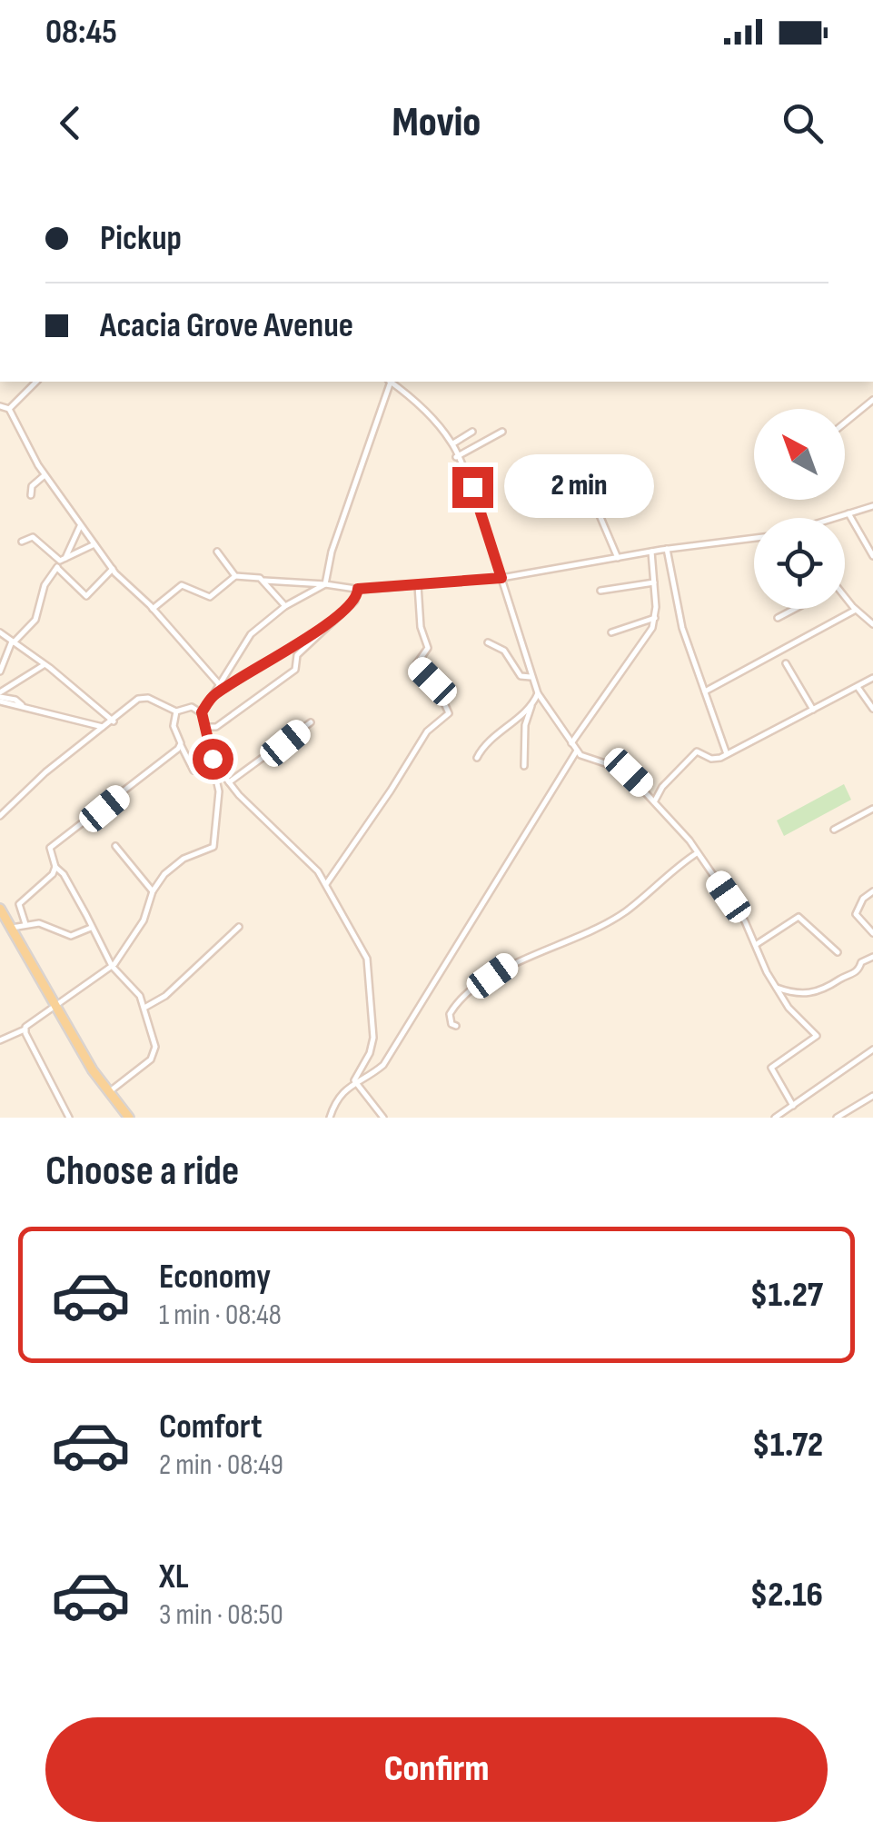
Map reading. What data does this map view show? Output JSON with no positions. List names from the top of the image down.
{
  "north": "top left",
  "page": {
    "status": "08:45",
    "header": "Movio",
    "banner": ["Pickup", "Acacia Grove Avenue"],
    "bubble": "2 min",
    "heading": "Choose a ride",
    "list": [
      {
        "name": "Economy",
        "note": "1 min · 08:48",
        "value": "$1.27"
      },
      {
        "name": "Comfort",
        "note": "2 min · 08:49",
        "value": "$1.72"
      },
      {
        "name": "XL",
        "note": "3 min · 08:50",
        "value": "$2.16"
      }
    ],
    "buttons": "Confirm"
  }
}
